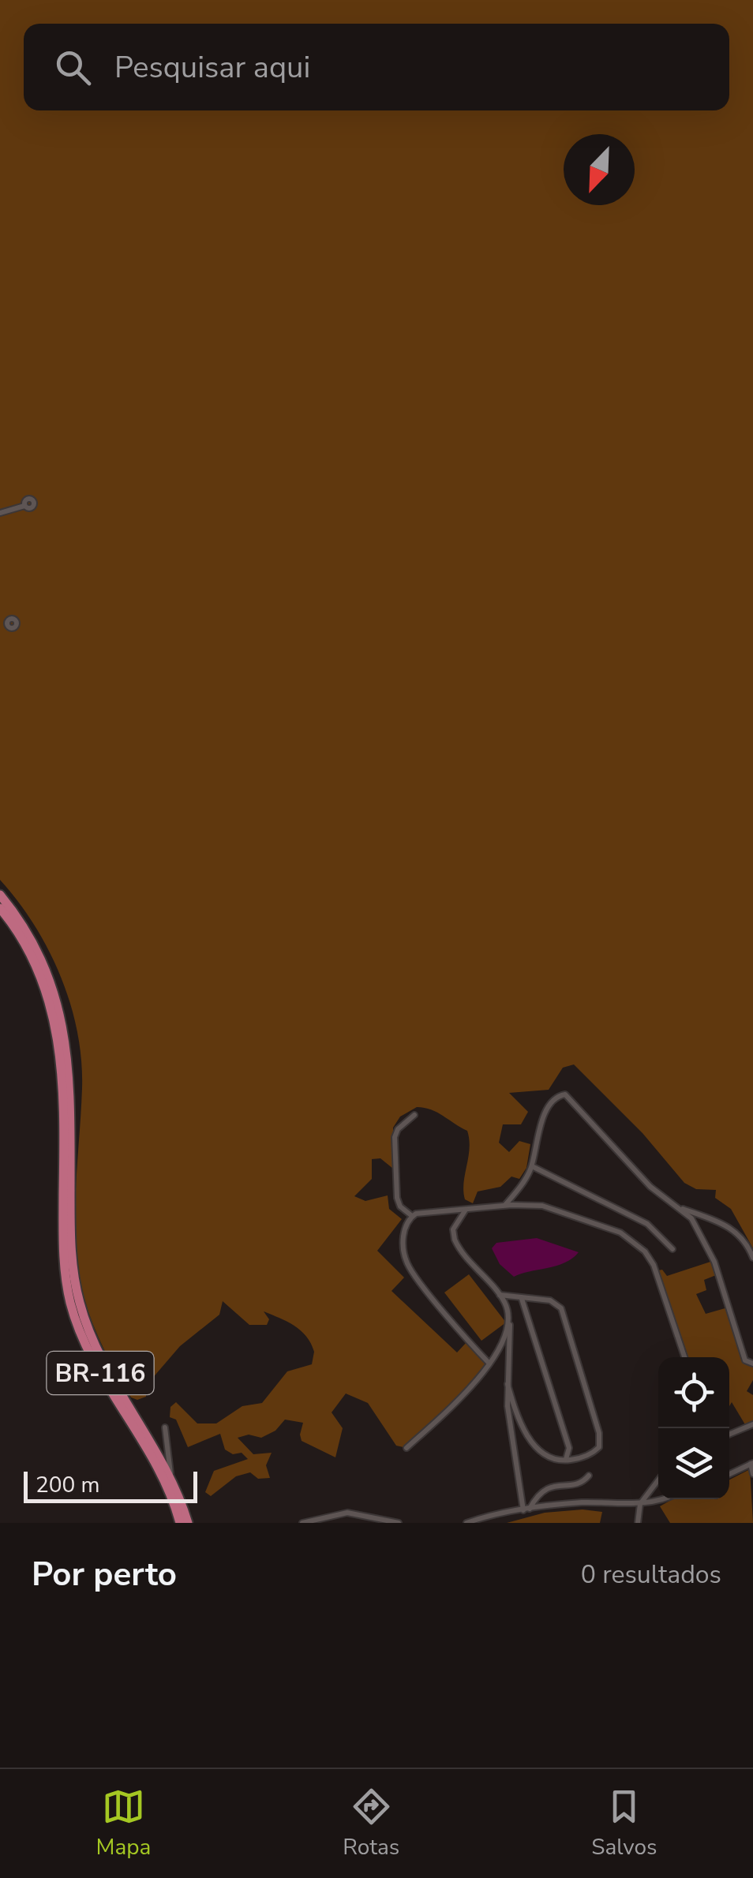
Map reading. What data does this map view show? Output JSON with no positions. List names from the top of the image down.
{
  "streets": {
    "highway": ["BR-116"]
  },
  "scale_bar": "200 m",
  "north": "bottom left",
  "page": {
    "search": "Pesquisar aqui",
    "scale": "200 m",
    "heading": ["Por perto", "0 resultados"],
    "nav": ["Mapa", "Rotas", "Salvos"]
  }
}
